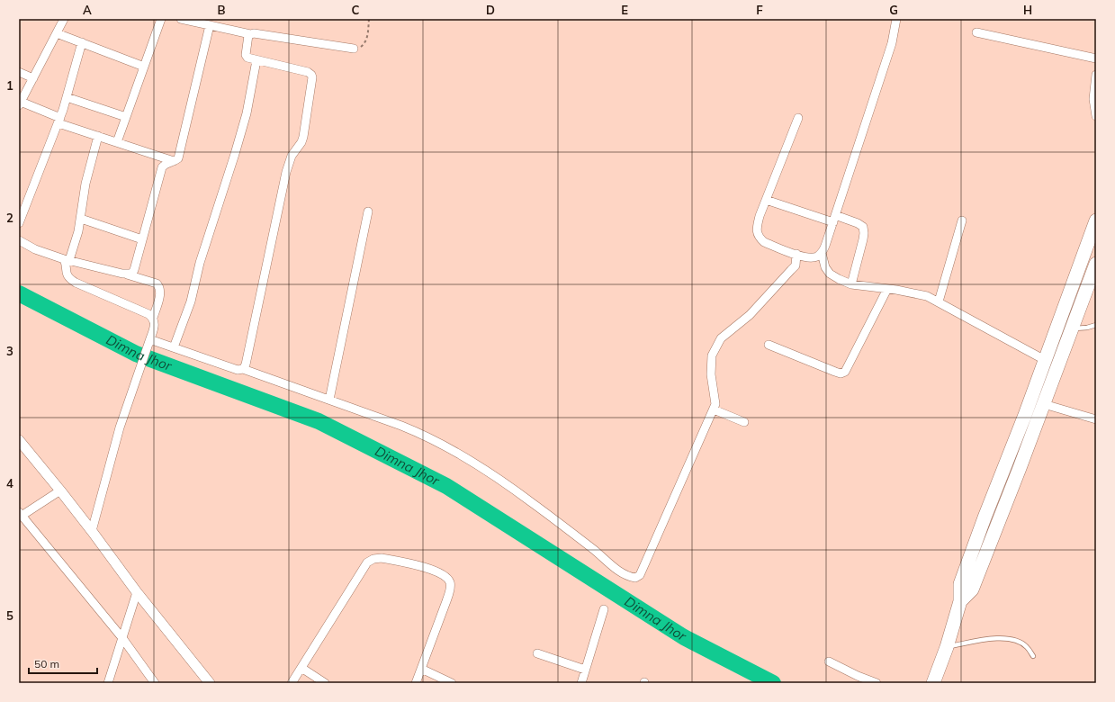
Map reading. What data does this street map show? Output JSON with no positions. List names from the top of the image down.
{
  "water": ["Dimna Jhor"],
  "scale_bar": "50 m",
  "grid": {
    "columns": [
      "A",
      "B",
      "C",
      "D",
      "E",
      "F",
      "G",
      "H"
    ],
    "rows": [
      "1",
      "2",
      "3",
      "4",
      "5"
    ]
  }
}
